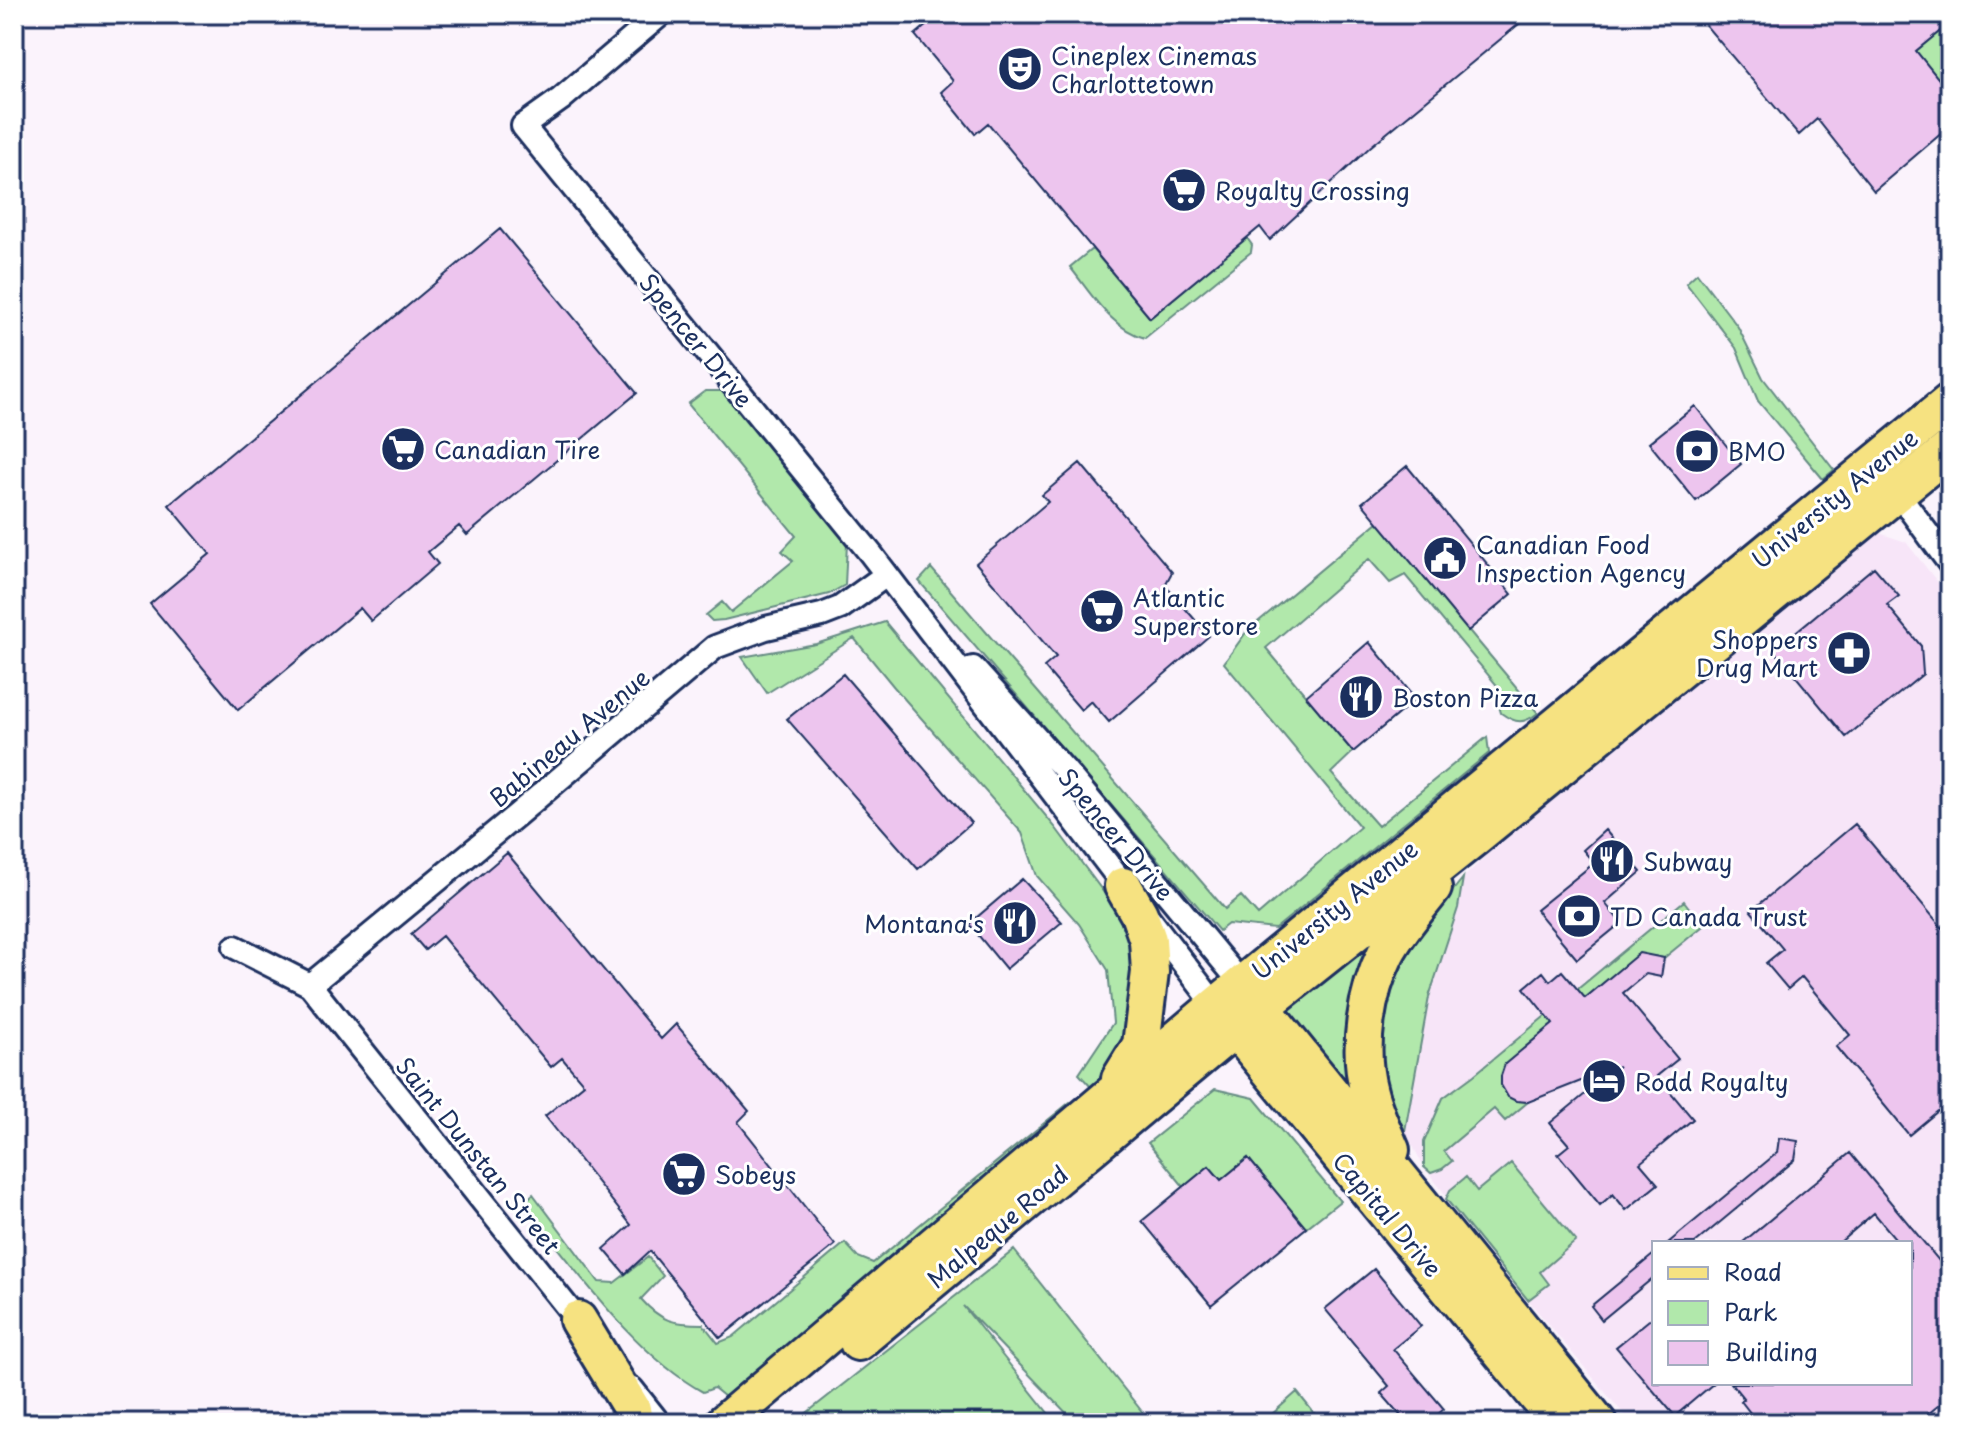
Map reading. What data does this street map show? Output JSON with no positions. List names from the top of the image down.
{
  "streets": {
    "main road": ["University Avenue", "Capital Drive", "Malpeque Road"],
    "street": ["Spencer Drive", "Babineau Avenue", "Saint Dunstan Street"]
  },
  "crossings": [
    ["Spencer Drive", "University Avenue"],
    ["Spencer Drive", "Babineau Avenue"],
    ["Spencer Drive", "Capital Drive"],
    ["Spencer Drive", "Malpeque Road"],
    ["University Avenue", "Capital Drive"],
    ["University Avenue", "Malpeque Road"],
    ["Babineau Avenue", "Saint Dunstan Street"],
    ["Capital Drive", "Malpeque Road"]
  ],
  "places": {
    "theatre": ["Cineplex Cinemas Charlottetown"],
    "supermarket": [
      "Royalty Crossing",
      "Canadian Tire",
      "Atlantic Superstore",
      "Sobeys"
    ],
    "bank": ["BMO", "TD Canada Trust"],
    "public building": ["Canadian Food Inspection Agency"],
    "pharmacy": ["Shoppers Drug Mart"],
    "restaurant": ["Boston Pizza", "Subway", "Montana's"],
    "hotel": ["Rodd Royalty"]
  },
  "legend": ["Road", "Park", "Building"]
}
